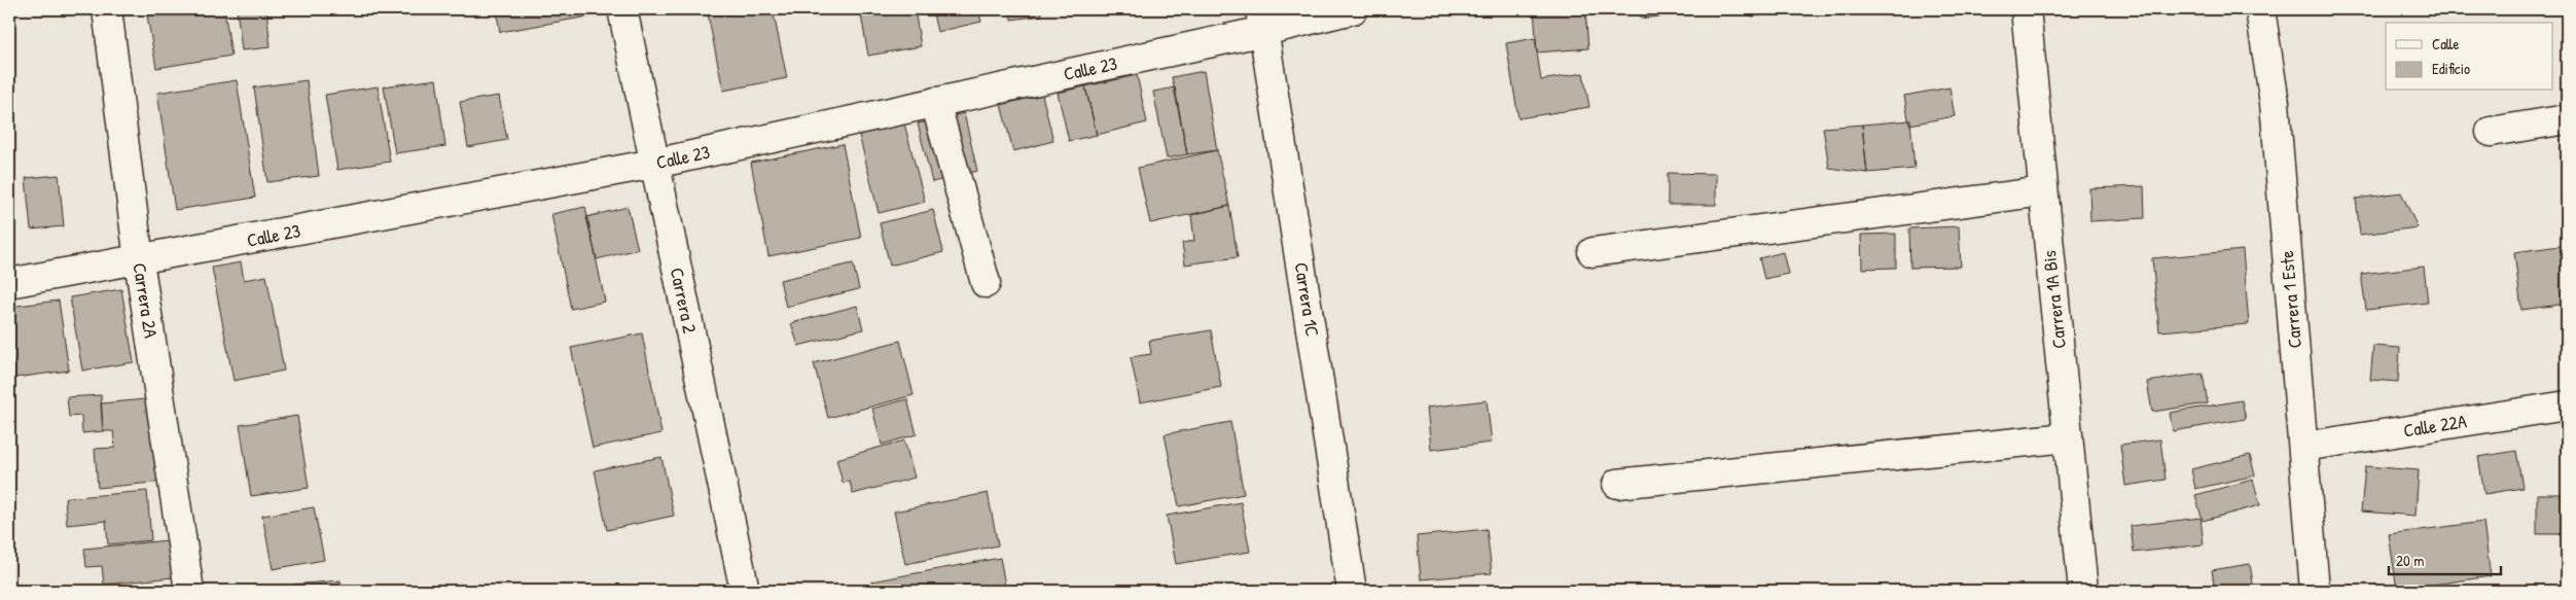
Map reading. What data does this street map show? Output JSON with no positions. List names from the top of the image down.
{
  "streets": {
    "street": [
      "Calle 23",
      "Carrera 1C",
      "Carrera 1A Bis",
      "Carrera 1 Este",
      "Carrera 2A",
      "Carrera 2",
      "Calle 22A"
    ]
  },
  "crossings": [
    ["Calle 23", "Carrera 1C"],
    ["Calle 23", "Carrera 2A"],
    ["Calle 23", "Carrera 2"],
    ["Carrera 1 Este", "Calle 22A"]
  ],
  "legend": ["Calle", "Edificio"],
  "scale_bar": "20 m"
}
